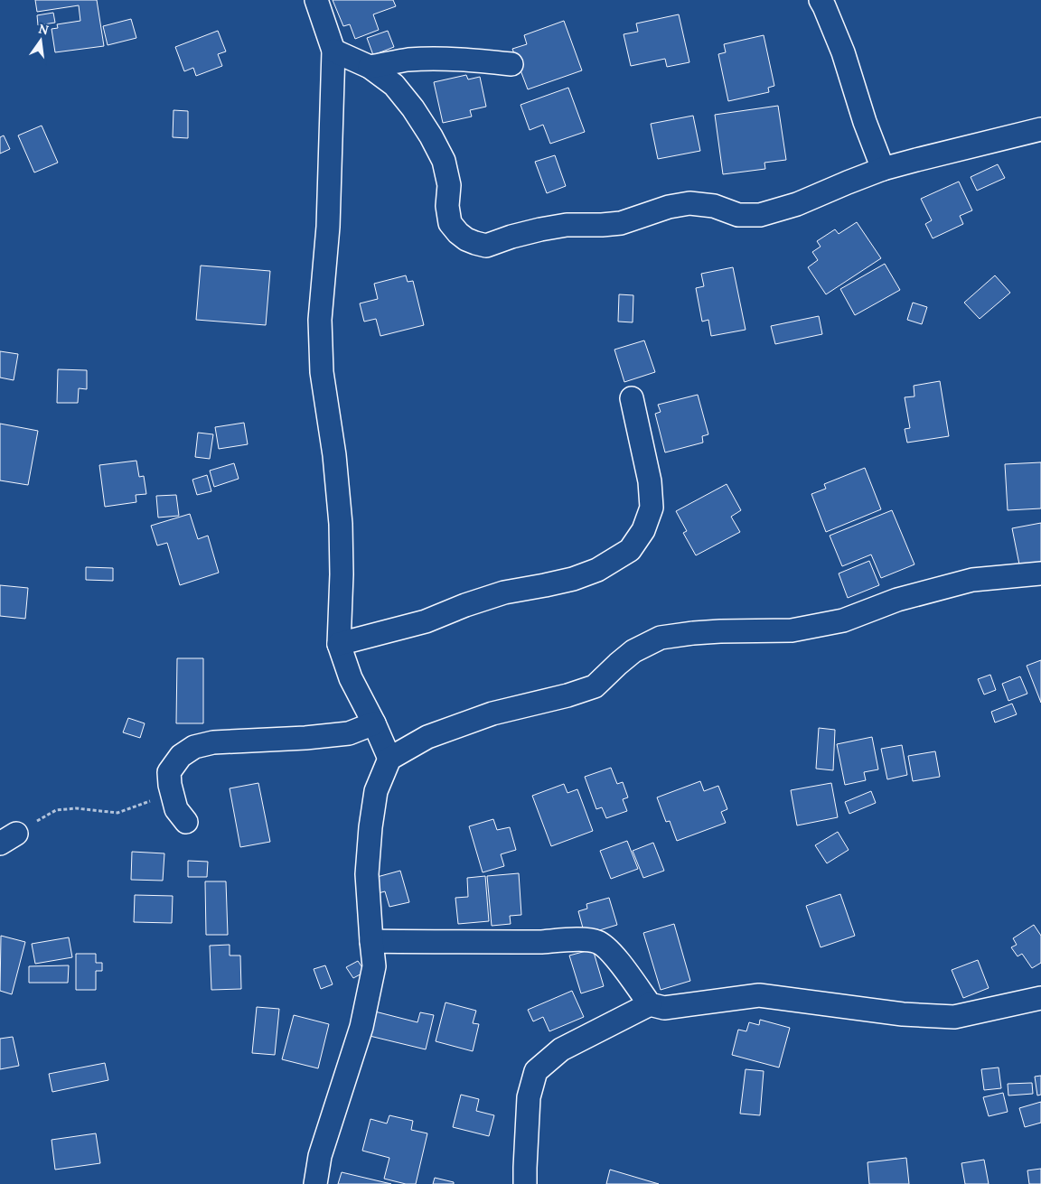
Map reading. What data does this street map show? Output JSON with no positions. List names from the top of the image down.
{
  "north": "top"
}
